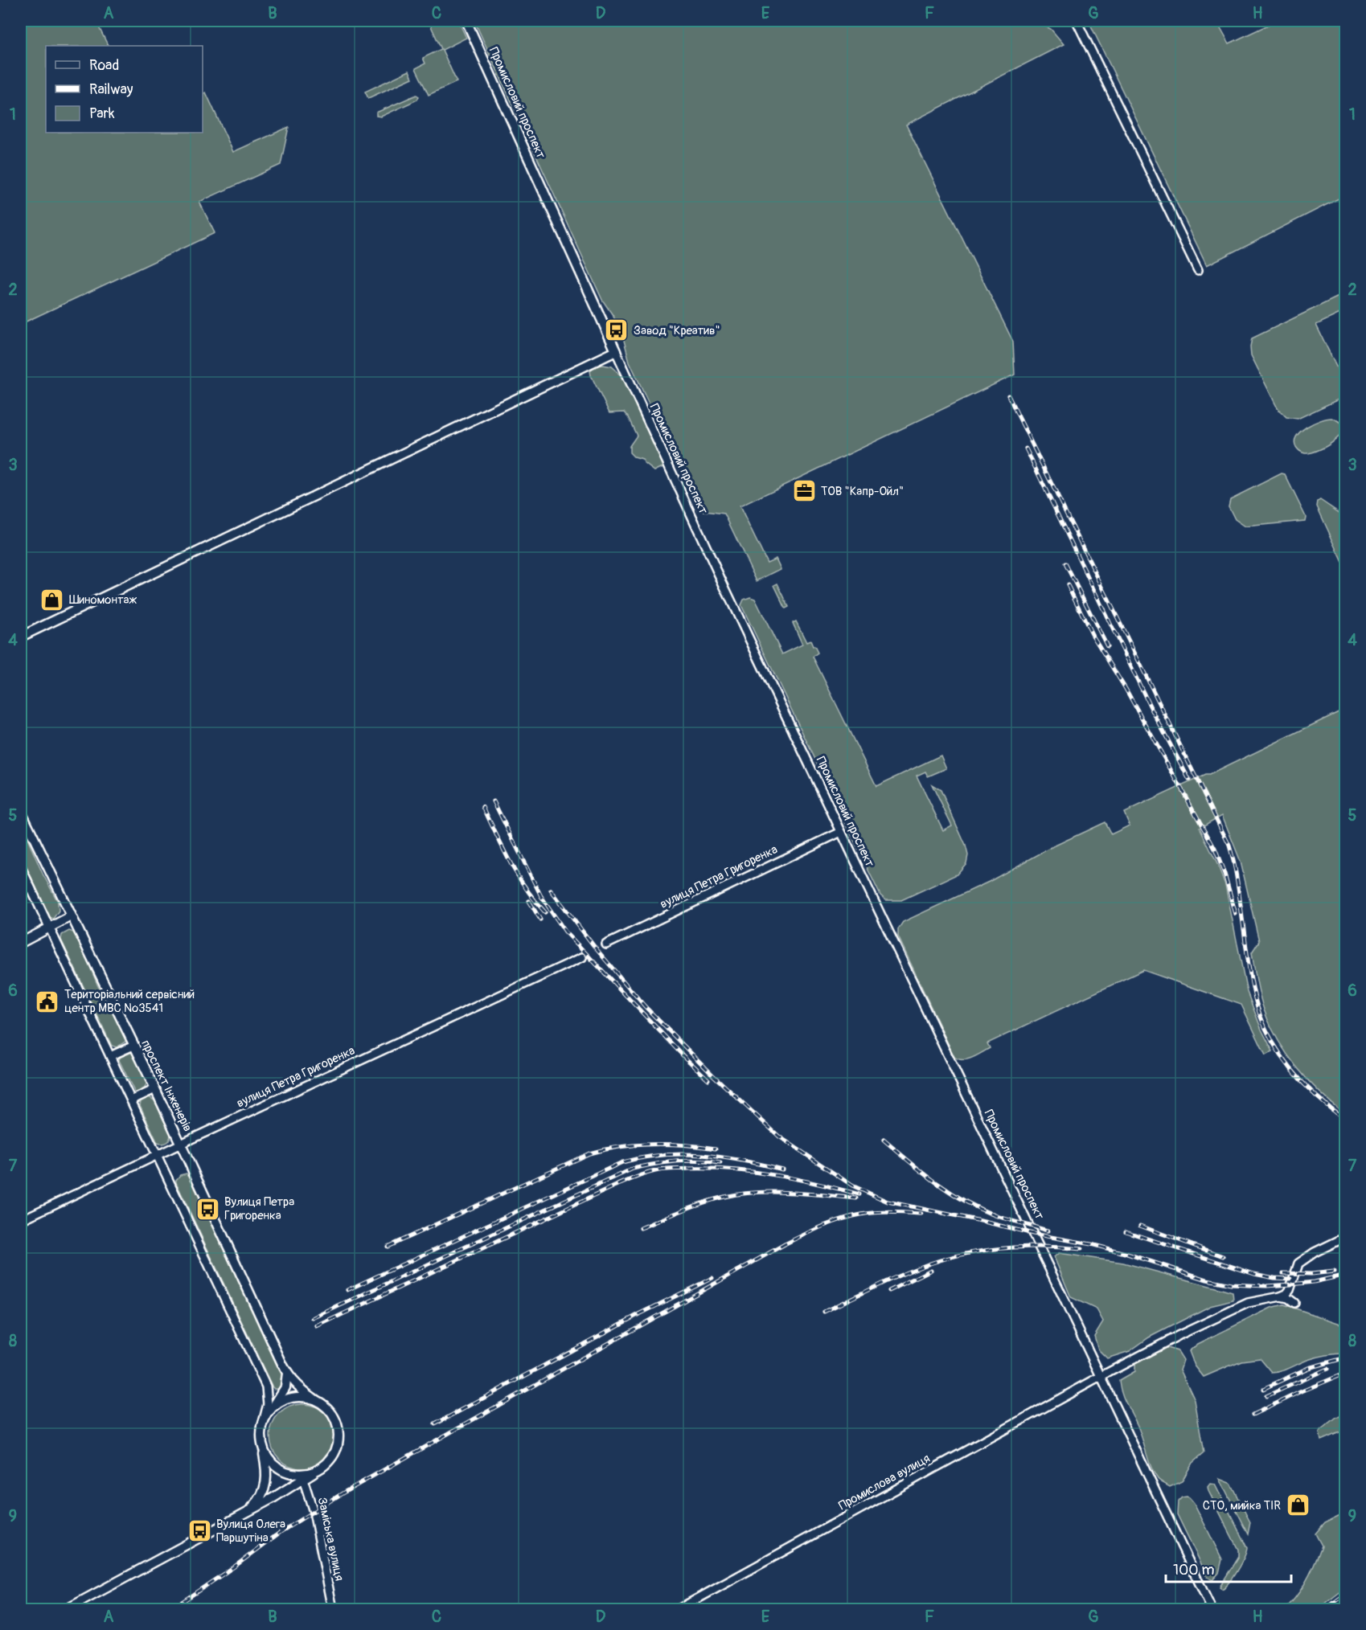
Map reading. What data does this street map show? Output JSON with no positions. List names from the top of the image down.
{
  "streets": {
    "street": [
      "Промисловий проспект",
      "вулиця Петра Григоренка",
      "проспект Інженерів",
      "Промислова вулиця",
      "Заміська вулиця"
    ]
  },
  "crossings": [
    ["Промисловий проспект", "вулиця Петра Григоренка"],
    ["Промисловий проспект", "Промислова вулиця"],
    ["вулиця Петра Григоренка", "проспект Інженерів"],
    ["проспект Інженерів", "Заміська вулиця"]
  ],
  "places": {
    "bus stop": ["Завод \"Креатив\"", "Вулиця Петра Григоренка", "Вулиця Олега Паршутіна"],
    "office": ["ТОВ \"Капр-Ойл\""],
    "shop": ["Шиномонтаж", "СТО, мийка TIR"],
    "public building": ["Територіальний сервісний центр МВС №3541"]
  },
  "legend": ["Road", "Railway", "Park"],
  "scale_bar": "100 m",
  "grid": {
    "columns": [
      "A",
      "B",
      "C",
      "D",
      "E",
      "F",
      "G",
      "H"
    ],
    "rows": [
      "1",
      "2",
      "3",
      "4",
      "5",
      "6",
      "7",
      "8",
      "9"
    ]
  }
}
